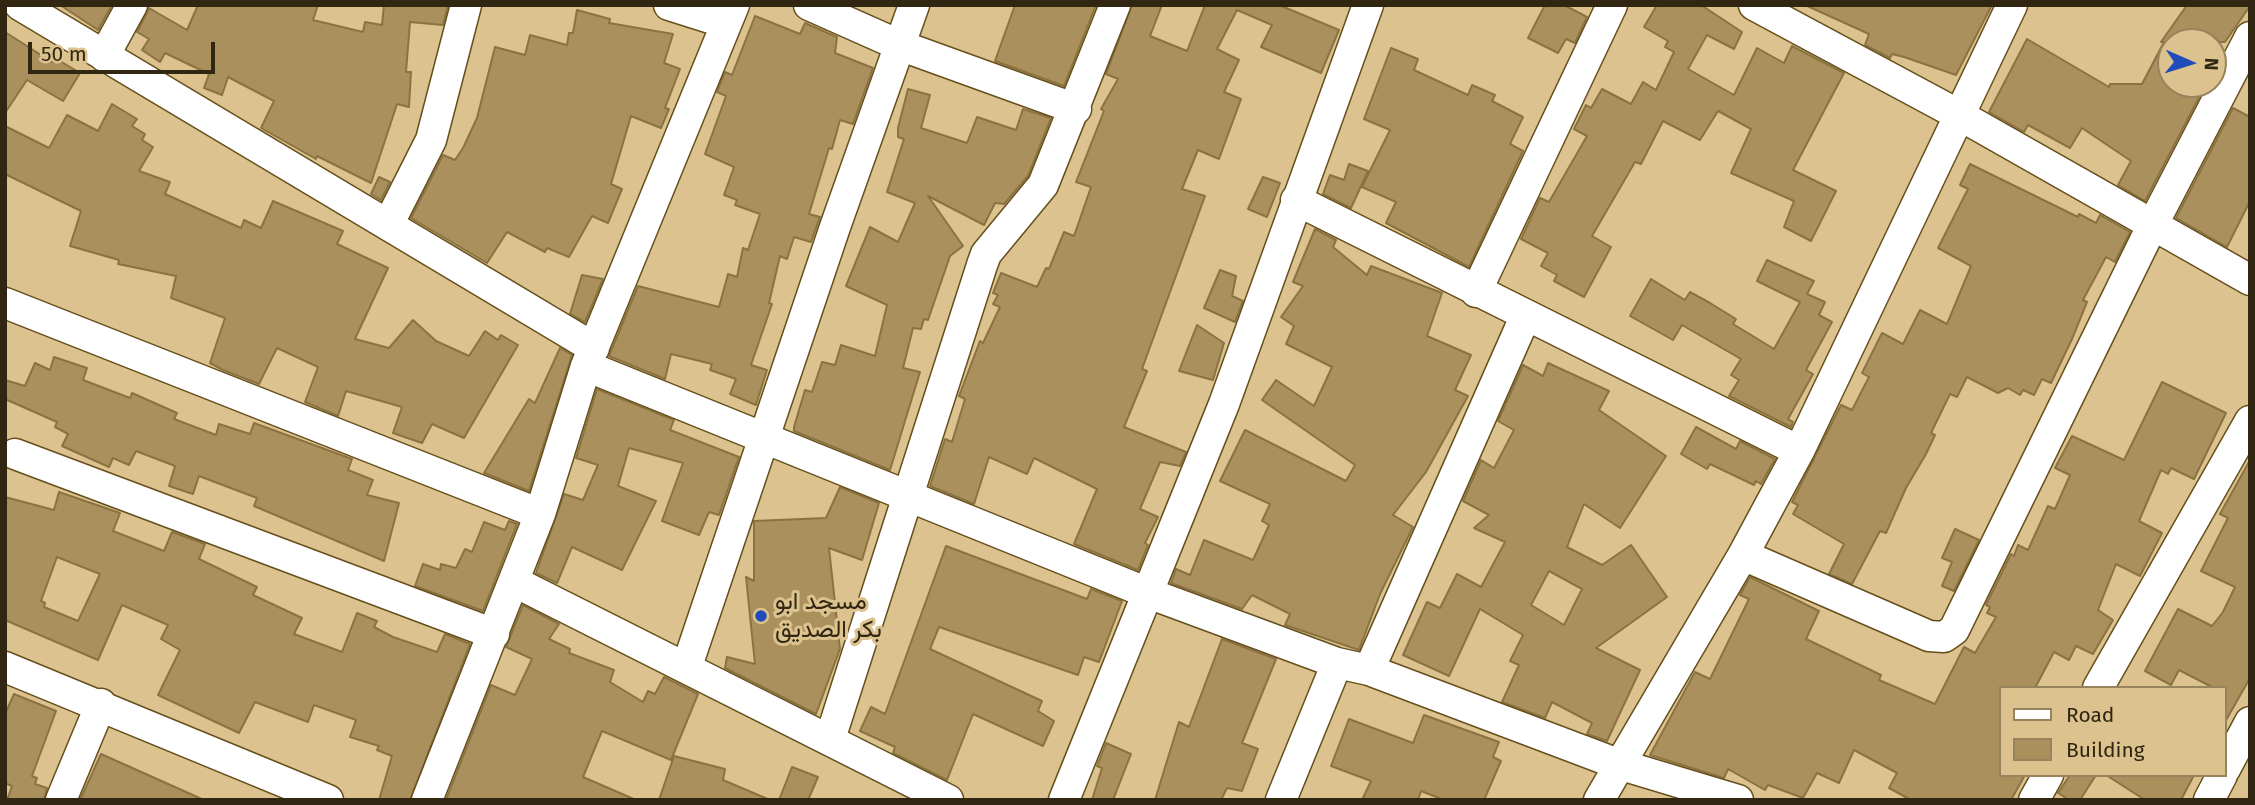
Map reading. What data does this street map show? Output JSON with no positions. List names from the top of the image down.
{
  "places": ["مسجد ابو بكر الصديق"],
  "legend": ["Road", "Building"],
  "scale_bar": "50 m",
  "north": "right"
}
